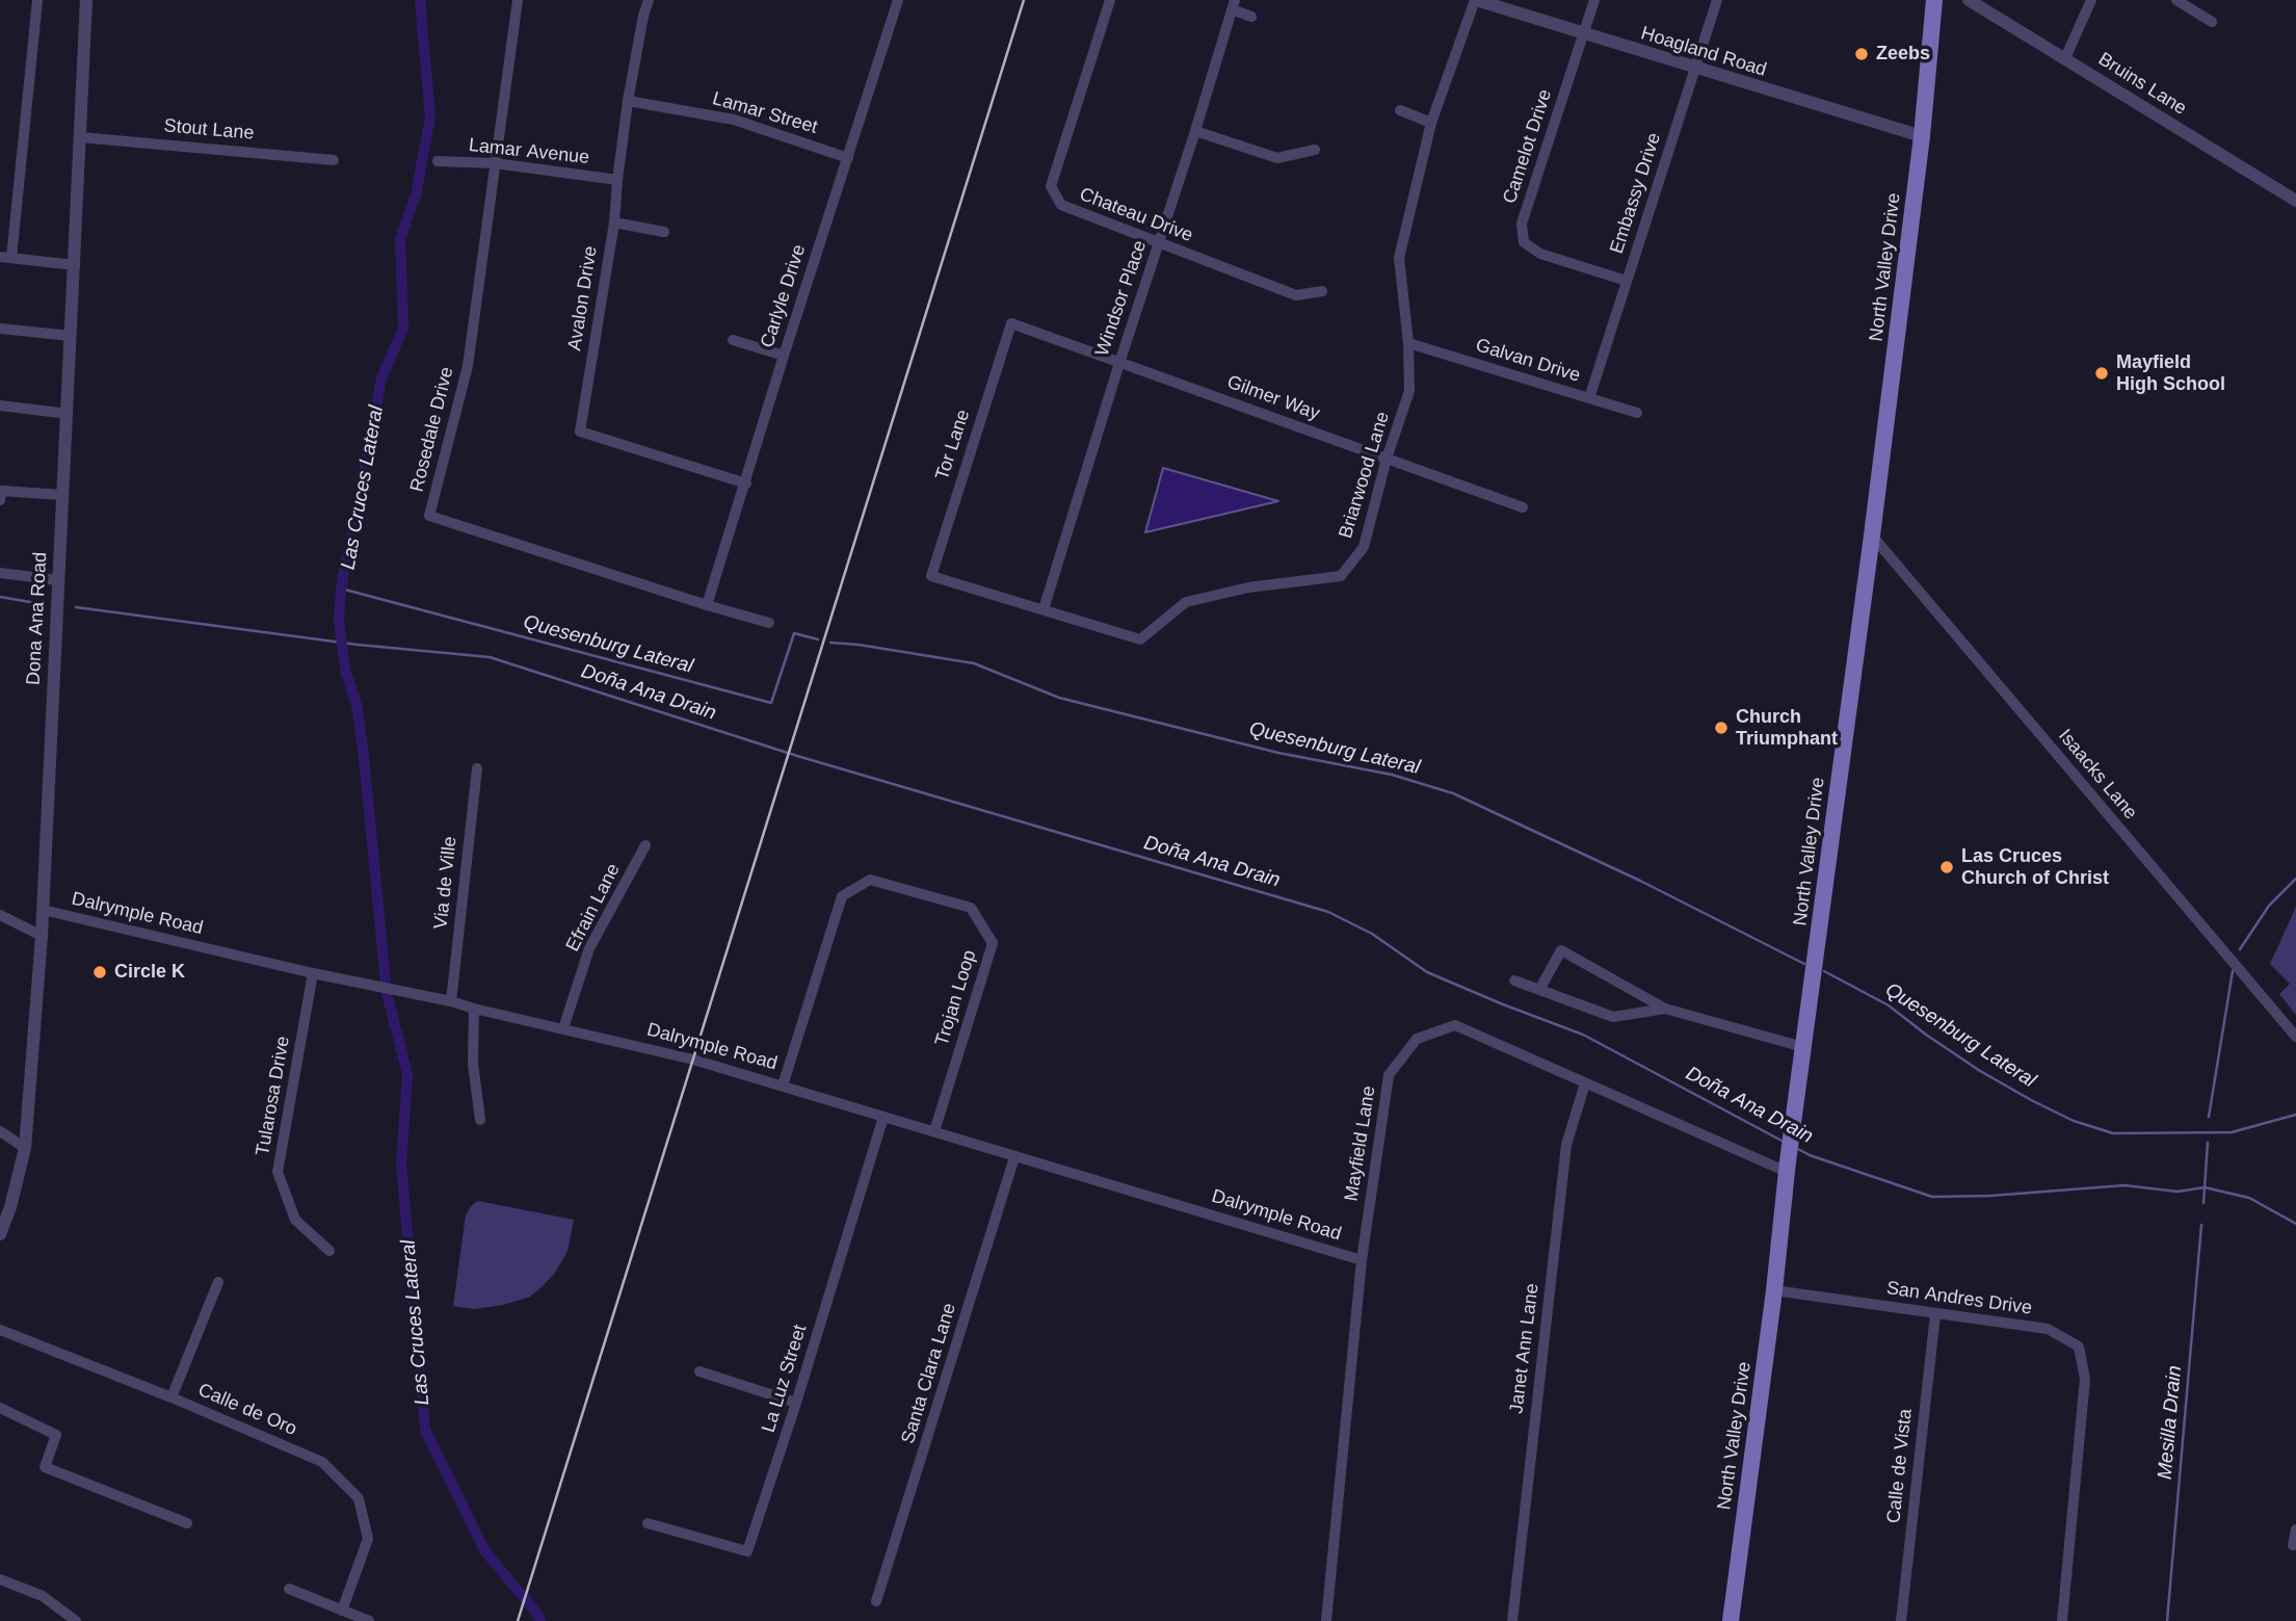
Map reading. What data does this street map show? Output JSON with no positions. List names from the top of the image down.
{
  "streets": {
    "main road": ["North Valley Drive"],
    "street": [
      "Hoagland Road",
      "Bruins Lane",
      "Lamar Street",
      "Stout Lane",
      "Camelot Drive",
      "Lamar Avenue",
      "Embassy Drive",
      "Chateau Drive",
      "Carlyle Drive",
      "Avalon Drive",
      "Windsor Place",
      "Galvan Drive",
      "Gilmer Way",
      "Rosedale Drive",
      "Tor Lane",
      "Briarwood Lane",
      "Dona Ana Road",
      "Isaacks Lane",
      "Via de Ville",
      "Efrain Lane",
      "Dalrymple Road",
      "Trojan Loop",
      "Tularosa Drive",
      "Mayfield Lane",
      "San Andres Drive",
      "Janet Ann Lane",
      "Santa Clara Lane",
      "La Luz Street",
      "Calle de Oro",
      "Calle de Vista"
    ]
  },
  "crossings": [
    ["Hoagland Road", "Camelot Drive"],
    ["Hoagland Road", "Embassy Drive"],
    ["Hoagland Road", "North Valley Drive"],
    ["Hoagland Road", "Briarwood Lane"],
    ["Lamar Street", "Carlyle Drive"],
    ["Lamar Street", "Avalon Drive"],
    ["Stout Lane", "Dona Ana Road"],
    ["Camelot Drive", "Embassy Drive"],
    ["Lamar Avenue", "Avalon Drive"],
    ["Lamar Avenue", "Rosedale Drive"],
    ["Embassy Drive", "Galvan Drive"],
    ["Chateau Drive", "Windsor Place"],
    ["North Valley Drive", "Isaacks Lane"],
    ["North Valley Drive", "Mayfield Lane"],
    ["North Valley Drive", "San Andres Drive"],
    ["Carlyle Drive", "Avalon Drive"],
    ["Carlyle Drive", "Rosedale Drive"],
    ["Windsor Place", "Gilmer Way"],
    ["Windsor Place", "Briarwood Lane"],
    ["Galvan Drive", "Briarwood Lane"],
    ["Gilmer Way", "Tor Lane"],
    ["Gilmer Way", "Briarwood Lane"],
    ["Tor Lane", "Briarwood Lane"],
    ["Dona Ana Road", "Dalrymple Road"],
    ["Via de Ville", "Dalrymple Road"],
    ["Efrain Lane", "Dalrymple Road"],
    ["Dalrymple Road", "Trojan Loop"],
    ["Dalrymple Road", "Tularosa Drive"],
    ["Dalrymple Road", "Mayfield Lane"],
    ["Dalrymple Road", "Santa Clara Lane"],
    ["Dalrymple Road", "La Luz Street"],
    ["Mayfield Lane", "Janet Ann Lane"],
    ["San Andres Drive", "Calle de Vista"]
  ],
  "water": [
    "Las Cruces Lateral",
    "Quesenburg Lateral",
    "Doña Ana Drain",
    "Mesilla Drain"
  ],
  "places": [
    "Zeebs",
    "Mayfield High School",
    "Church Triumphant",
    "Las Cruces Church of Christ",
    "Circle K"
  ]
}
